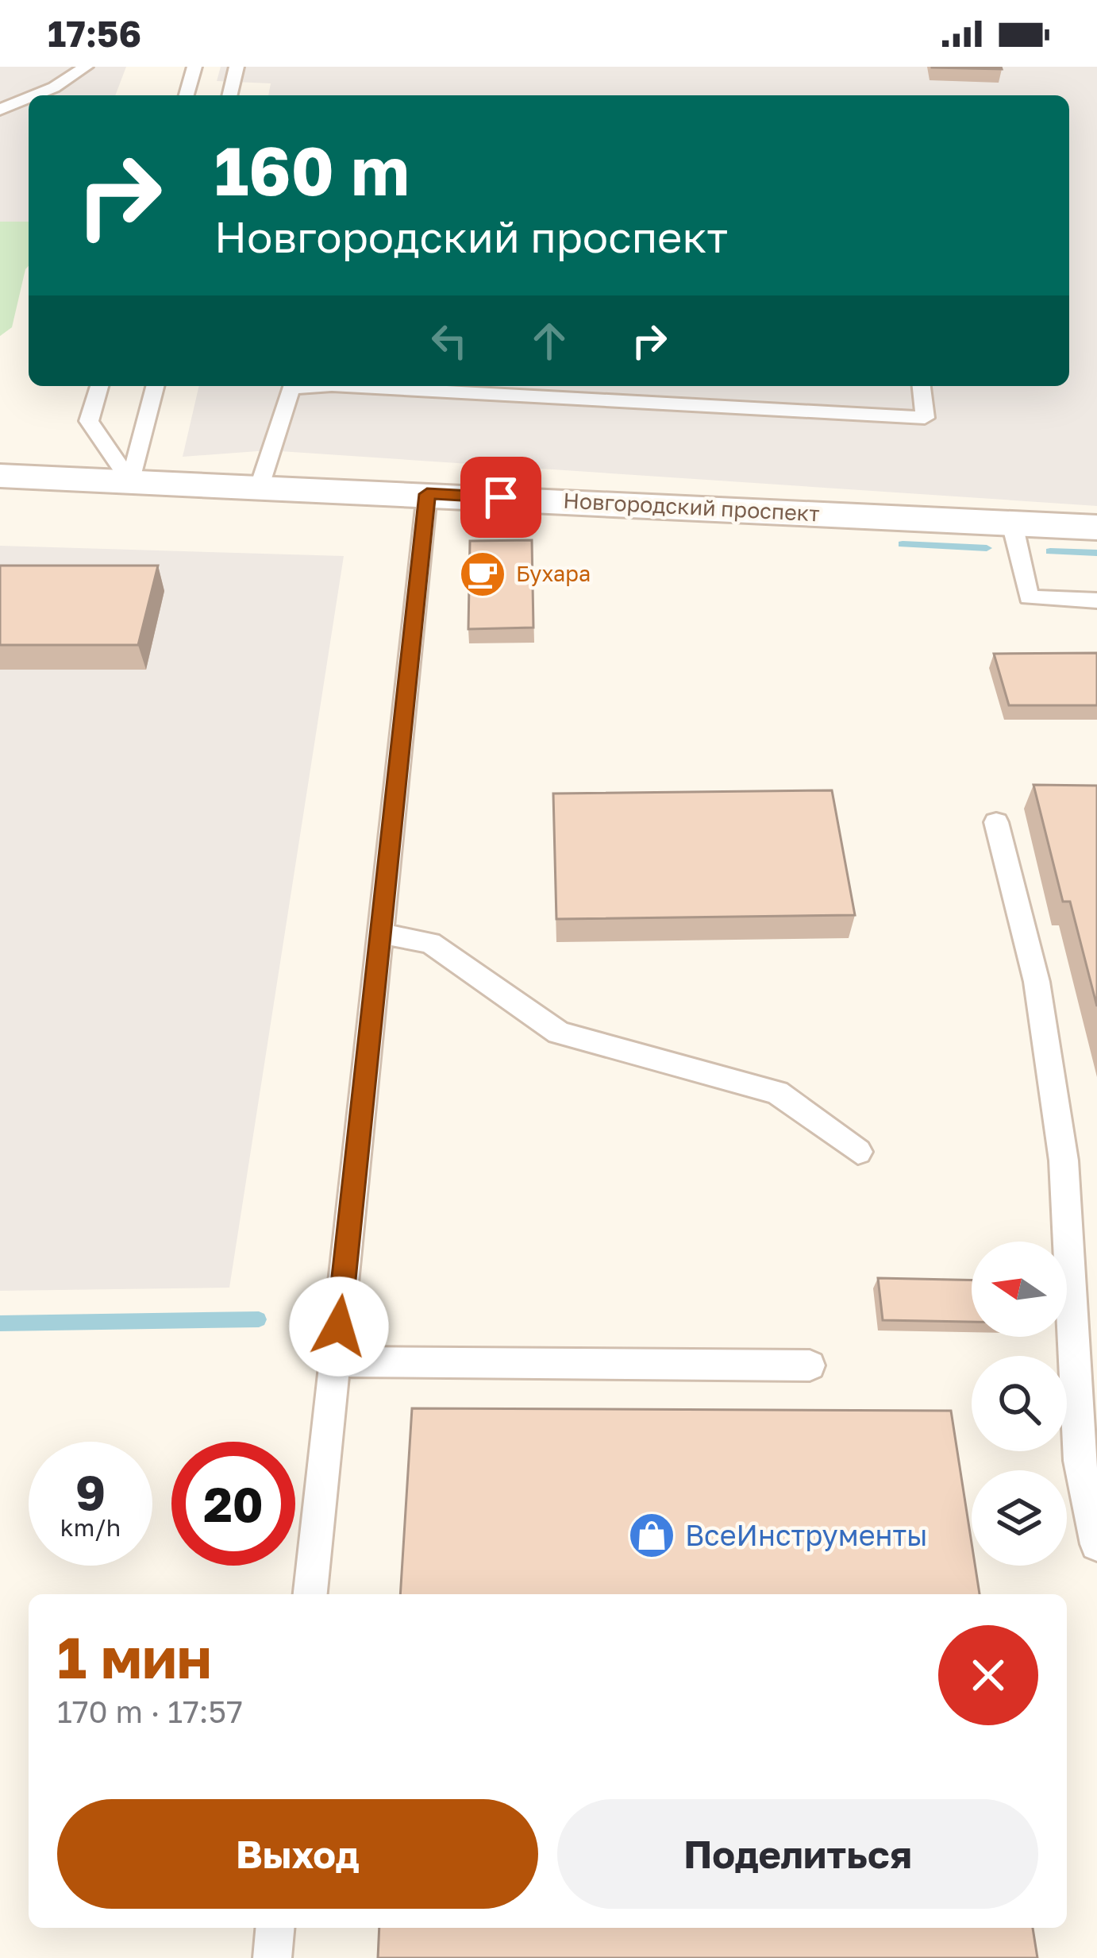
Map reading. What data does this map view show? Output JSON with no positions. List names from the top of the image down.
{
  "streets": {
    "street": ["Новгородский проспект"]
  },
  "places": {
    "cafe": ["Бухара"],
    "shop": ["ВсеИнструменты"]
  },
  "north": "left",
  "page": {
    "status": "17:56",
    "turn": ["160 m", "Новгородский проспект"],
    "speed": "9 km/h",
    "limit": "20",
    "heading": ["1 мин", "170 m · 17:57"],
    "buttons": ["Выход", "Поделиться"]
  }
}
